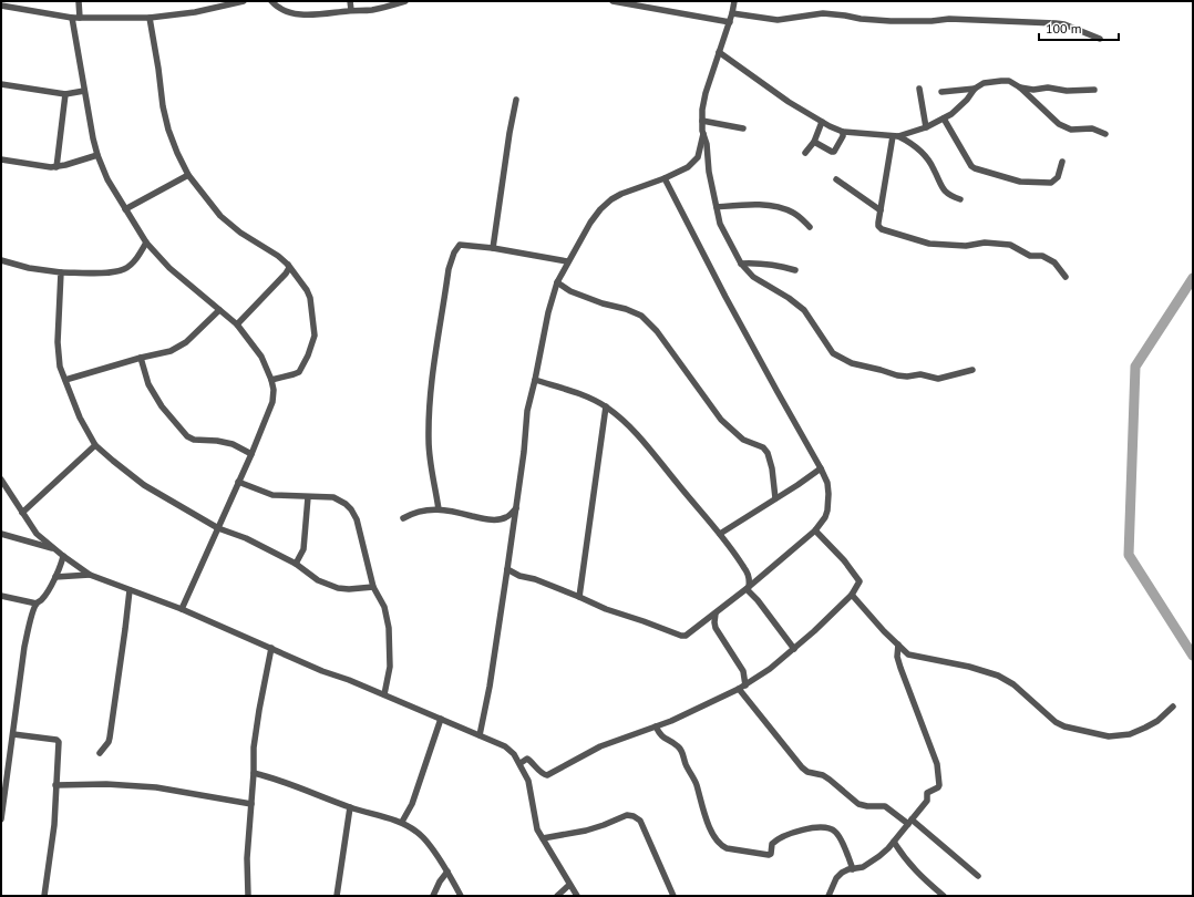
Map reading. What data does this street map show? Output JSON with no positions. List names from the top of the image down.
{
  "scale_bar": "100 m"
}
